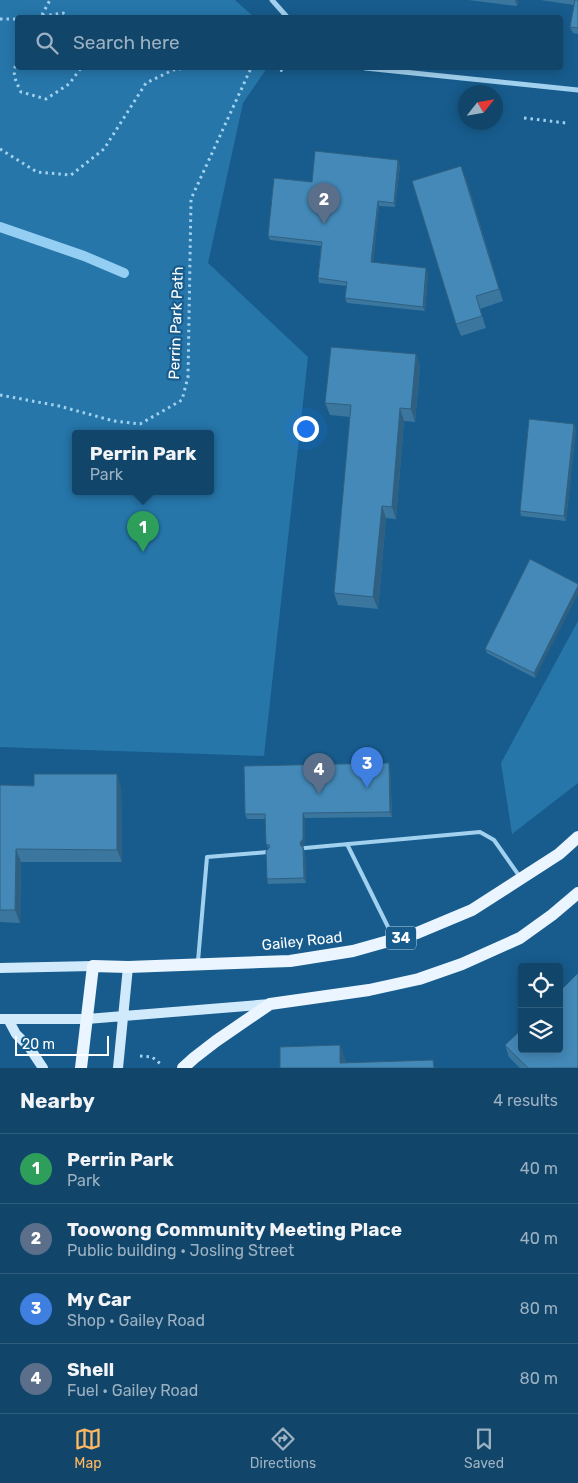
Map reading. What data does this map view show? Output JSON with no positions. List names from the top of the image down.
{
  "streets": {
    "main road": ["34", "Gailey Road"],
    "path": ["Perrin Park Path"]
  },
  "scale_bar": "20 m",
  "north": "top right",
  "page": {
    "search": "Search here",
    "pins": [
      "2",
      "1",
      "3",
      "4"
    ],
    "popup": ["Perrin Park", "Park"],
    "scale": "20 m",
    "heading": ["Nearby", "4 results"],
    "list": [
      {
        "mark": "1",
        "name": "Perrin Park",
        "note": "Park",
        "value": "40 m"
      },
      {
        "mark": "2",
        "name": "Toowong Community Meeting Place",
        "note": "Public building · Josling Street",
        "value": "40 m"
      },
      {
        "mark": "3",
        "name": "My Car",
        "note": "Shop · Gailey Road",
        "value": "80 m"
      },
      {
        "mark": "4",
        "name": "Shell",
        "note": "Fuel · Gailey Road",
        "value": "80 m"
      }
    ],
    "nav": ["Map", "Directions", "Saved"]
  }
}
